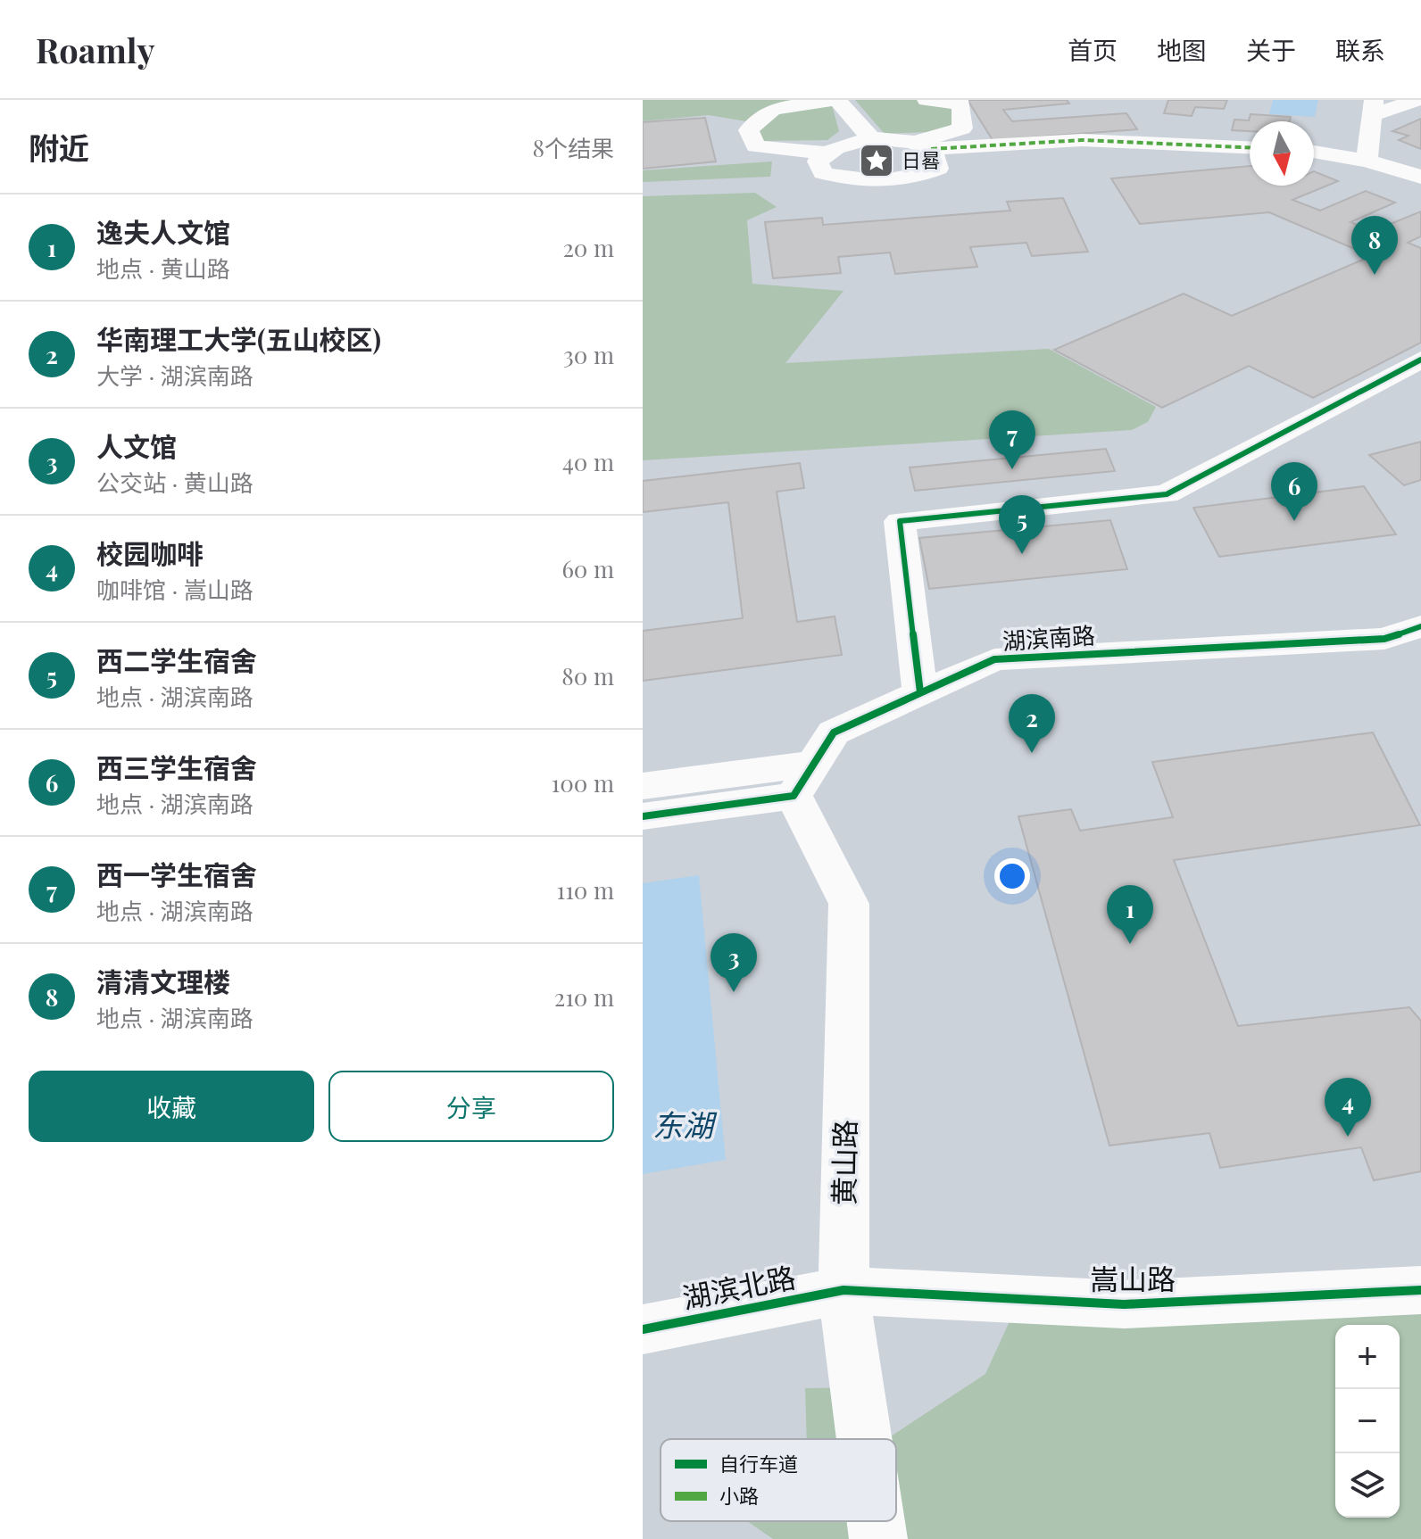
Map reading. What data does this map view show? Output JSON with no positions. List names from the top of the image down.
{
  "streets": {
    "street": [
      "湖滨南路",
      "黄山路",
      "嵩山路",
      "湖滨北路"
    ]
  },
  "crossings": [
    ["湖滨南路", "黄山路"],
    ["黄山路", "嵩山路"],
    ["黄山路", "湖滨北路"],
    ["嵩山路", "湖滨北路"]
  ],
  "water": ["东湖"],
  "places": {
    "place": ["日晷"]
  },
  "legend": ["自行车道", "小路"],
  "north": "bottom",
  "page": {
    "header": "Roamly",
    "nav": [
      "首页",
      "地图",
      "关于",
      "联系"
    ],
    "heading": ["附近", "8个结果"],
    "list": [
      {
        "mark": "1",
        "name": "逸夫人文馆",
        "note": "地点 · 黄山路",
        "value": "20 m"
      },
      {
        "mark": "2",
        "name": "华南理工大学(五山校区)",
        "note": "大学 · 湖滨南路",
        "value": "30 m"
      },
      {
        "mark": "3",
        "name": "人文馆",
        "note": "公交站 · 黄山路",
        "value": "40 m"
      },
      {
        "mark": "4",
        "name": "校园咖啡",
        "note": "咖啡馆 · 嵩山路",
        "value": "60 m"
      },
      {
        "mark": "5",
        "name": "西二学生宿舍",
        "note": "地点 · 湖滨南路",
        "value": "80 m"
      },
      {
        "mark": "6",
        "name": "西三学生宿舍",
        "note": "地点 · 湖滨南路",
        "value": "100 m"
      },
      {
        "mark": "7",
        "name": "西一学生宿舍",
        "note": "地点 · 湖滨南路",
        "value": "110 m"
      },
      {
        "mark": "8",
        "name": "清清文理楼",
        "note": "地点 · 湖滨南路",
        "value": "210 m"
      }
    ],
    "pins": [
      "8",
      "7",
      "6",
      "5",
      "2",
      "1",
      "3",
      "4"
    ],
    "buttons": ["收藏", "分享"],
    "map_buttons": ["+", "−"]
  }
}
